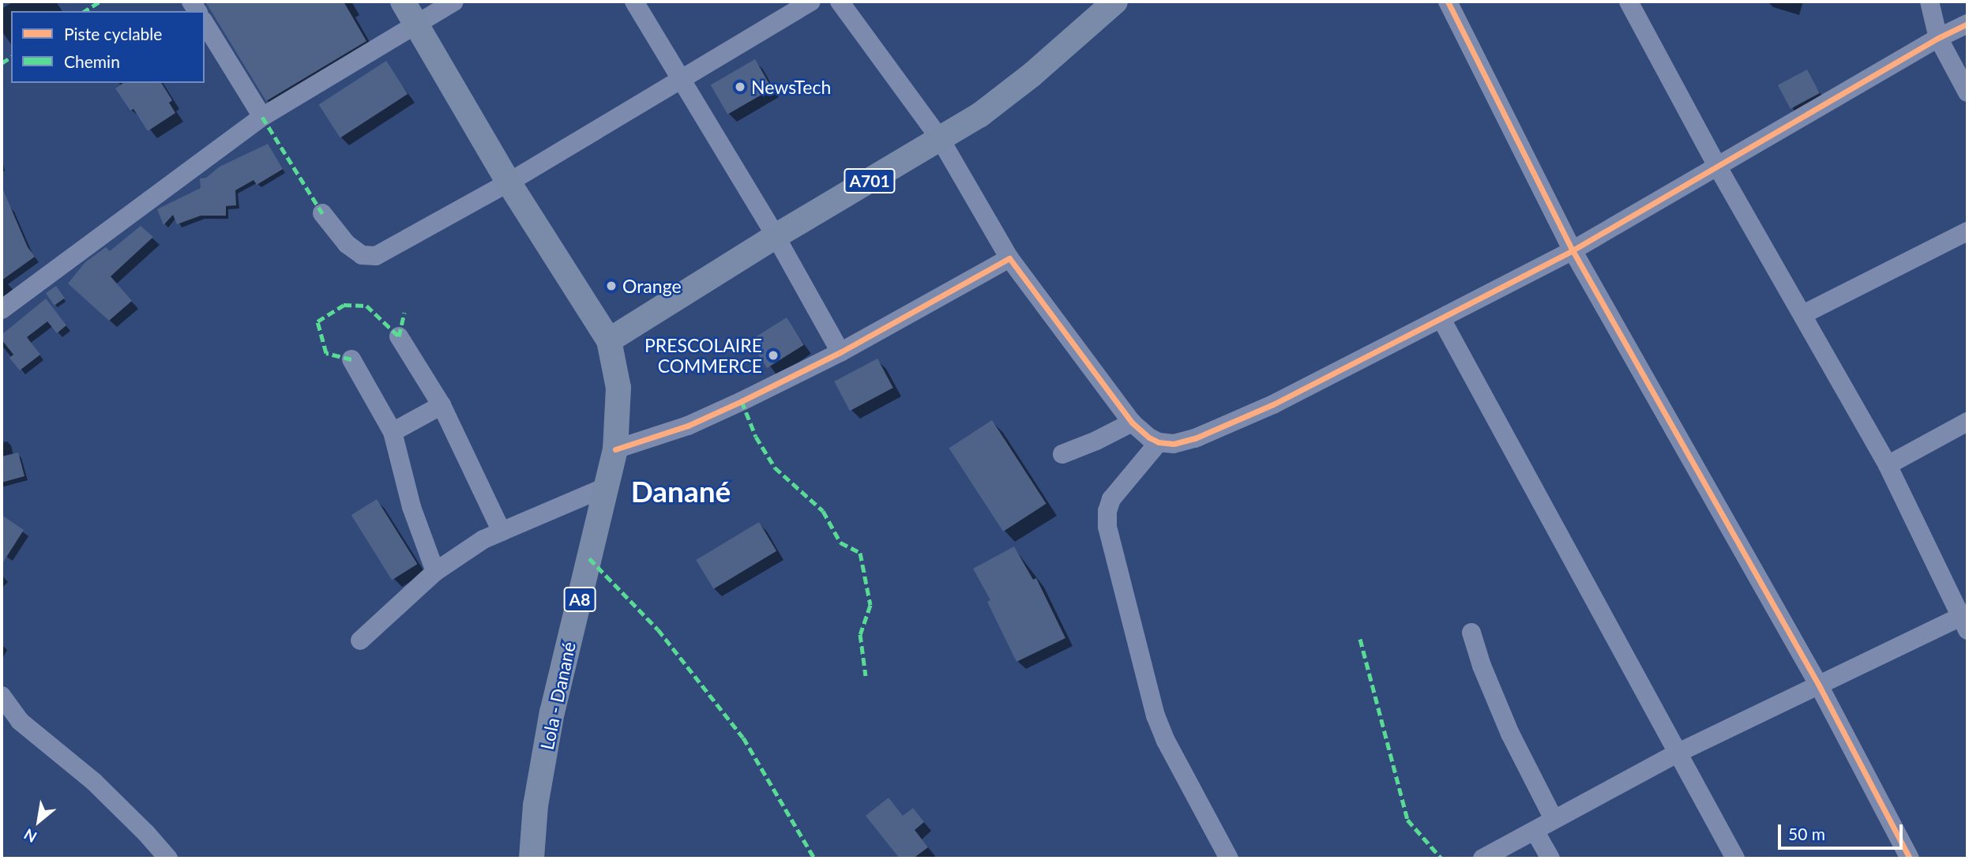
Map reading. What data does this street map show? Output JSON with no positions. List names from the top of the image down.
{
  "streets": {
    "main road": ["A701", "A8", "Lola - Danané"]
  },
  "crossings": [
    ["A701", "A8"],
    ["A701", "Lola - Danané"],
    ["A8", "Lola - Danané"]
  ],
  "districts": ["Danané"],
  "places": ["NewsTech", "Orange", "PRESCOLAIRE COMMERCE"],
  "legend": ["Piste cyclable", "Chemin"],
  "scale_bar": "50 m",
  "north": "bottom left"
}
